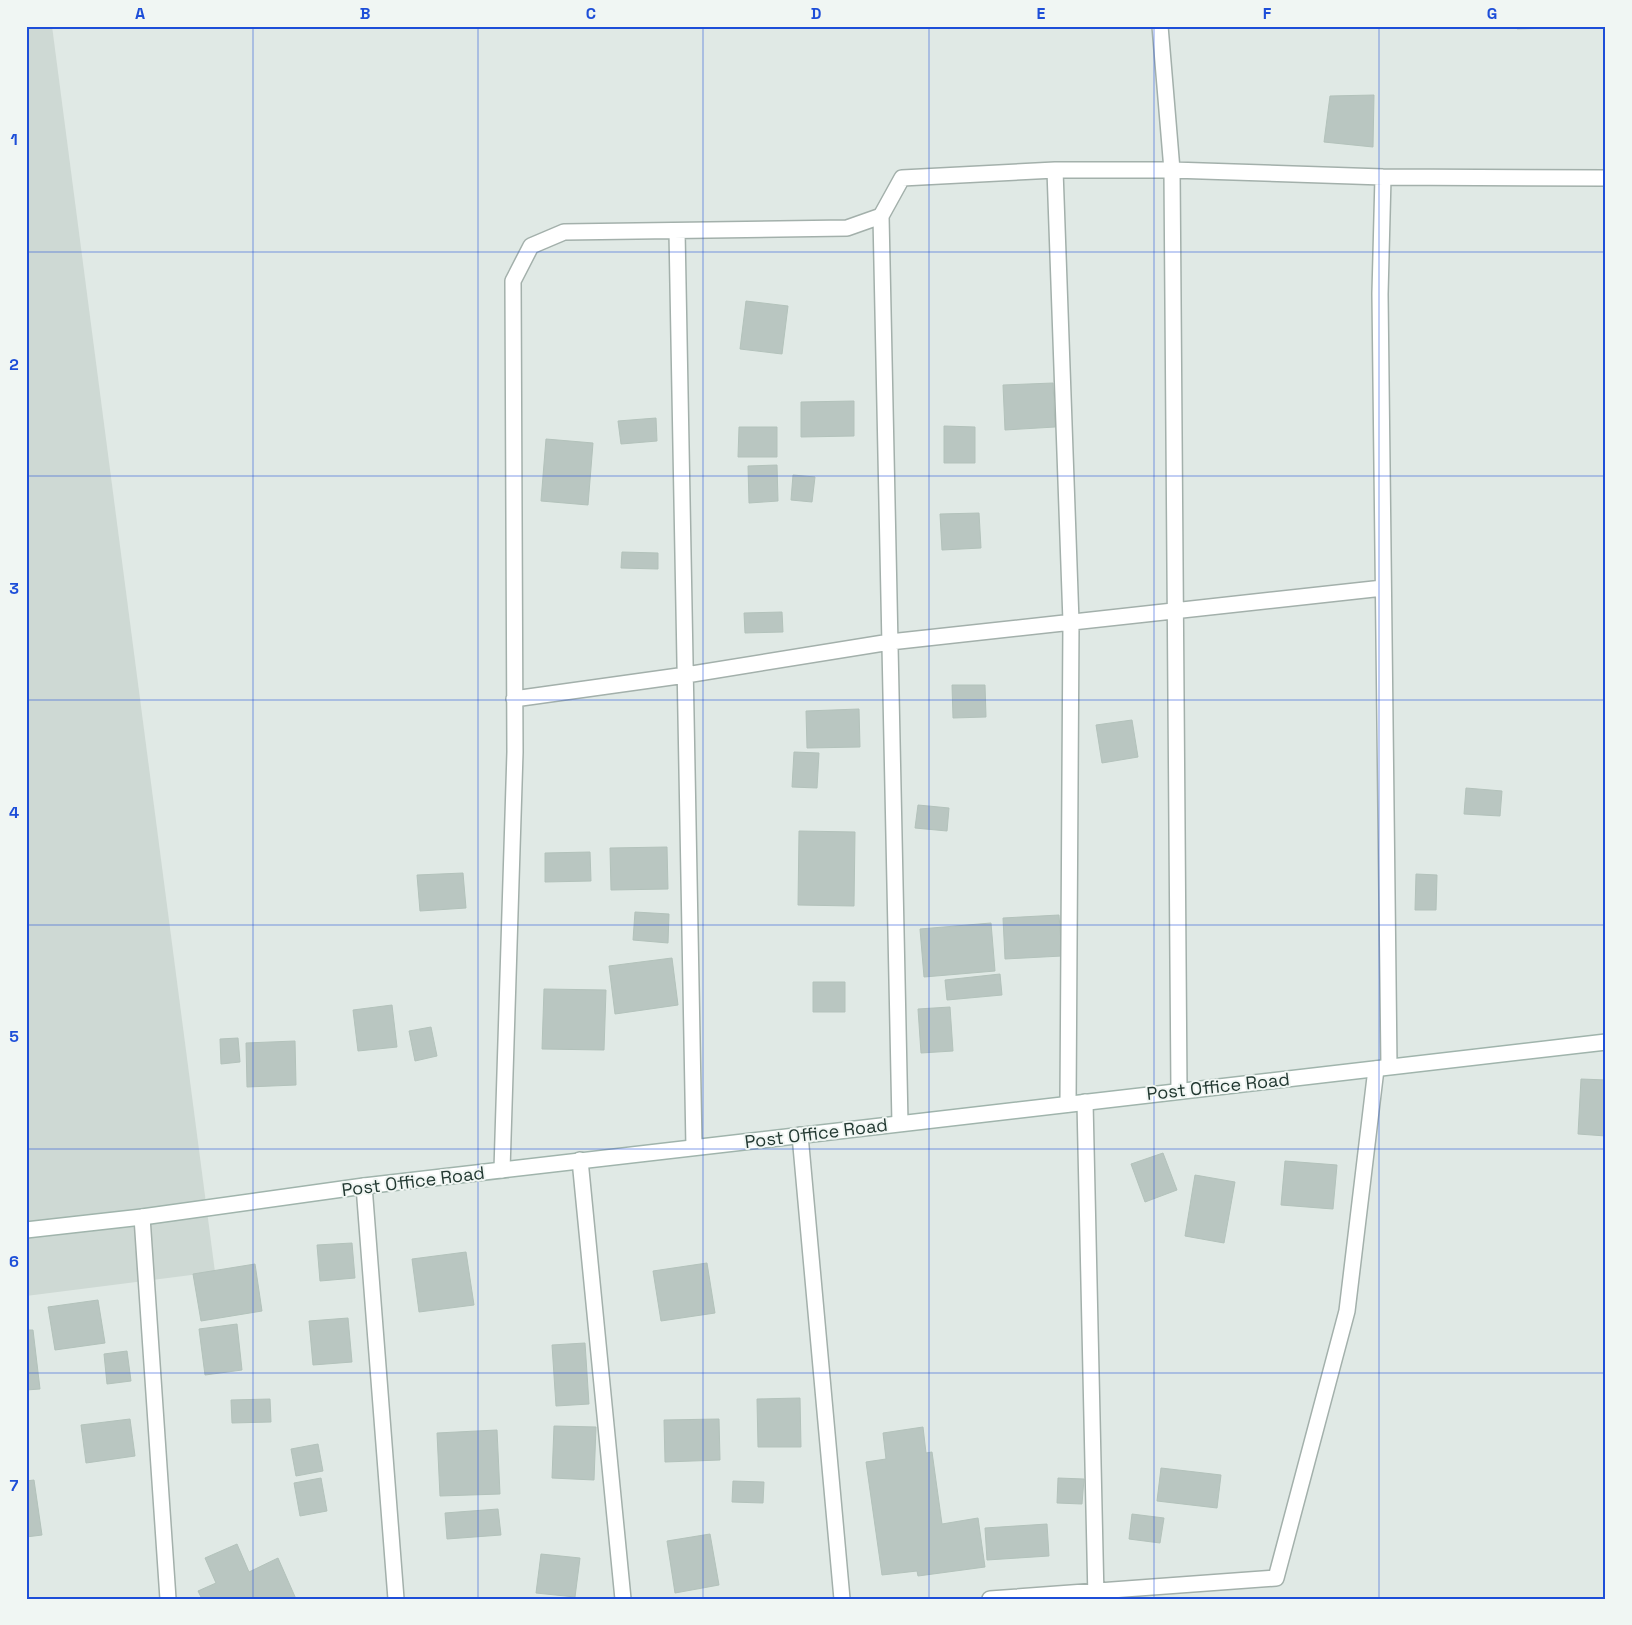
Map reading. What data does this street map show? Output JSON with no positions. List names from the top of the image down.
{
  "streets": {
    "street": ["Post Office Road"]
  },
  "grid": {
    "columns": [
      "A",
      "B",
      "C",
      "D",
      "E",
      "F",
      "G"
    ],
    "rows": [
      "1",
      "2",
      "3",
      "4",
      "5",
      "6",
      "7"
    ]
  }
}
